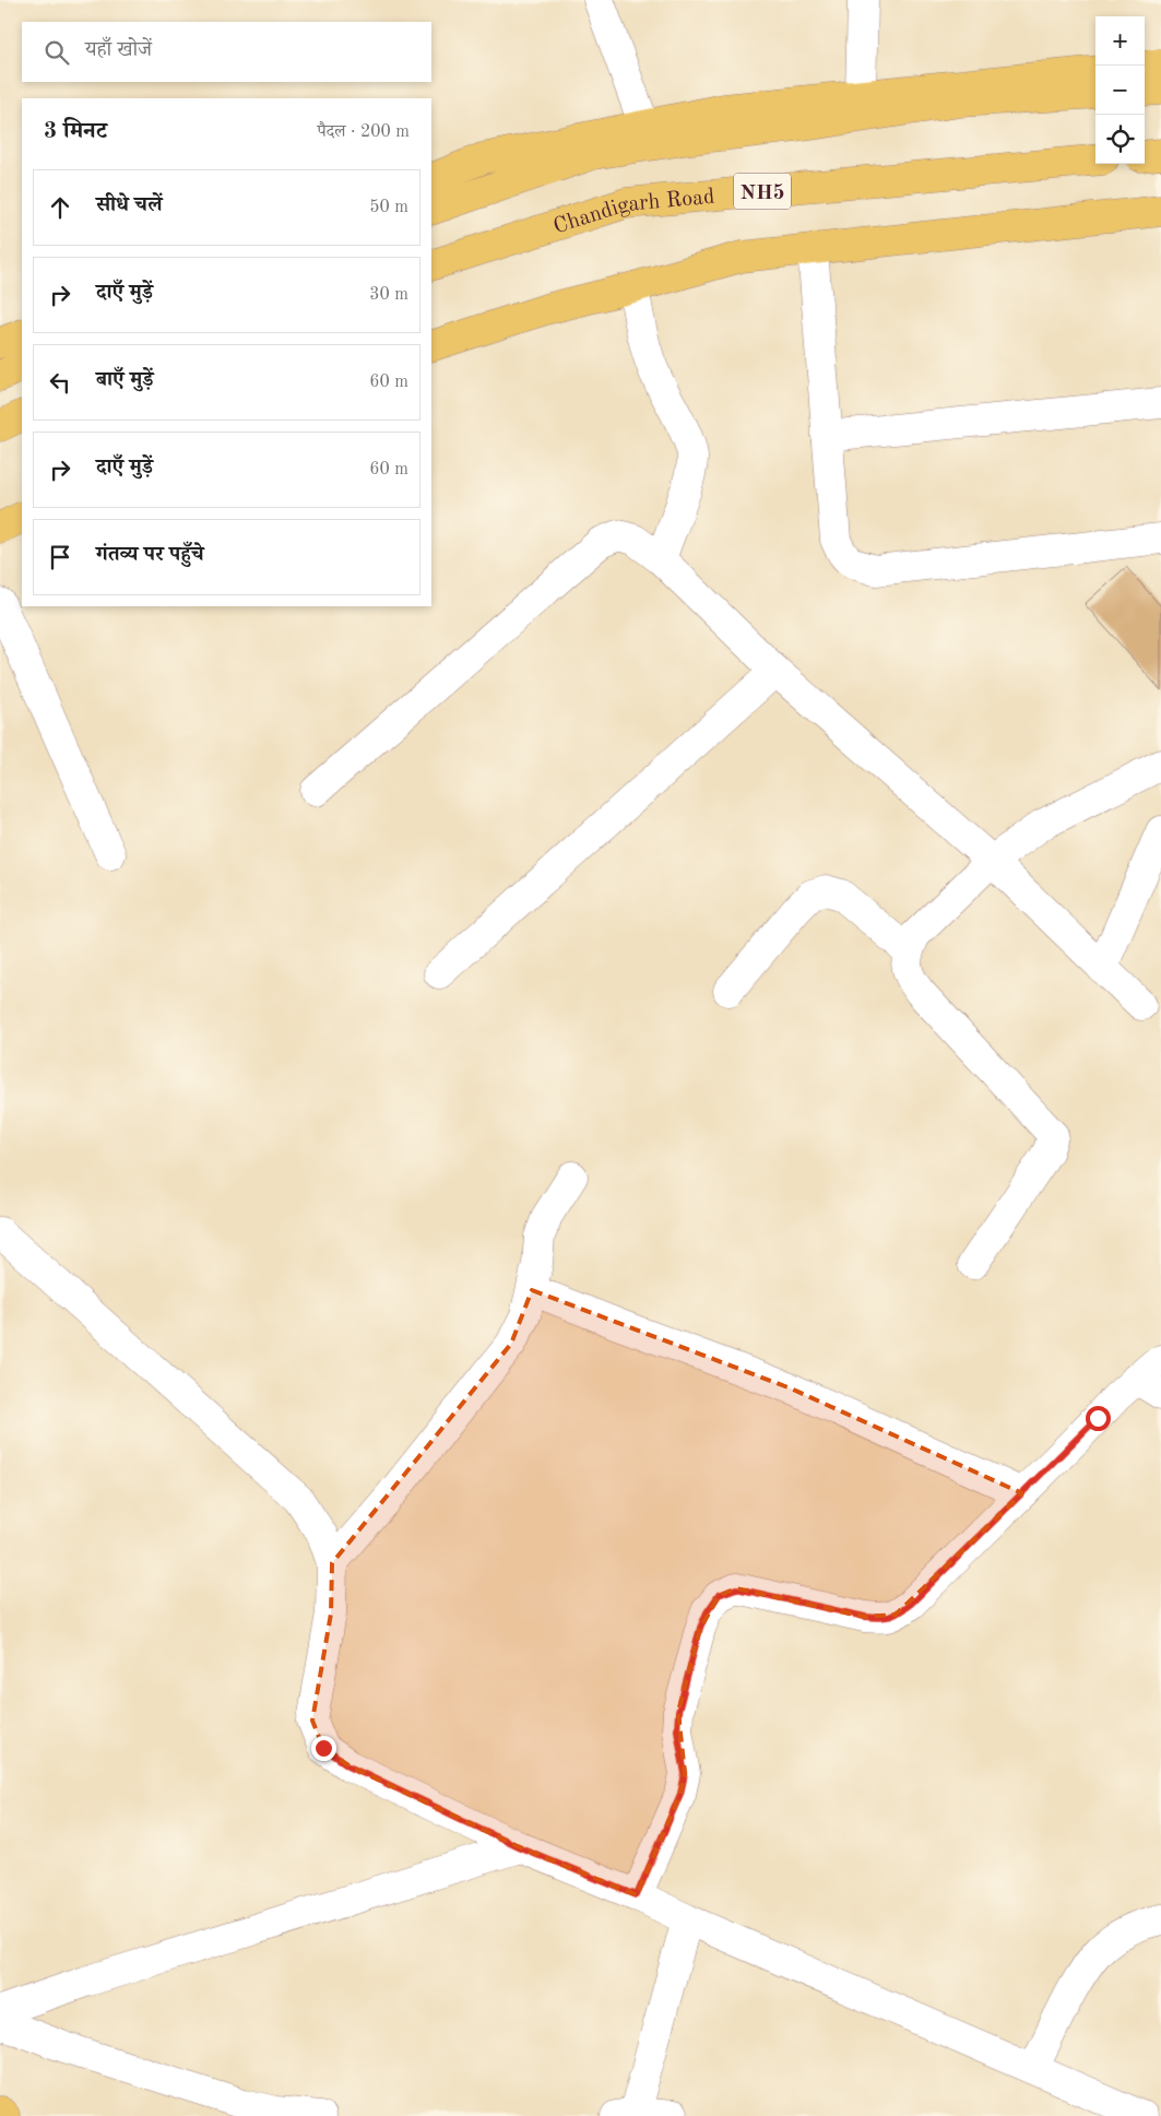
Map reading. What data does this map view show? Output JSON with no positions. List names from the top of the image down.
{
  "streets": {
    "main road": ["NH5", "Chandigarh Road"]
  },
  "page": {
    "map_buttons": ["+", "−"],
    "search": "यहाँ खोजें",
    "heading": ["3 मिनट", "पैदल · 200 m"],
    "list": [
      ["सीधे चलें", "50 m"],
      ["दाएँ मुड़ें", "30 m"],
      ["बाएँ मुड़ें", "60 m"],
      ["दाएँ मुड़ें", "60 m"],
      "गंतव्य पर पहुँचे"
    ]
  }
}
